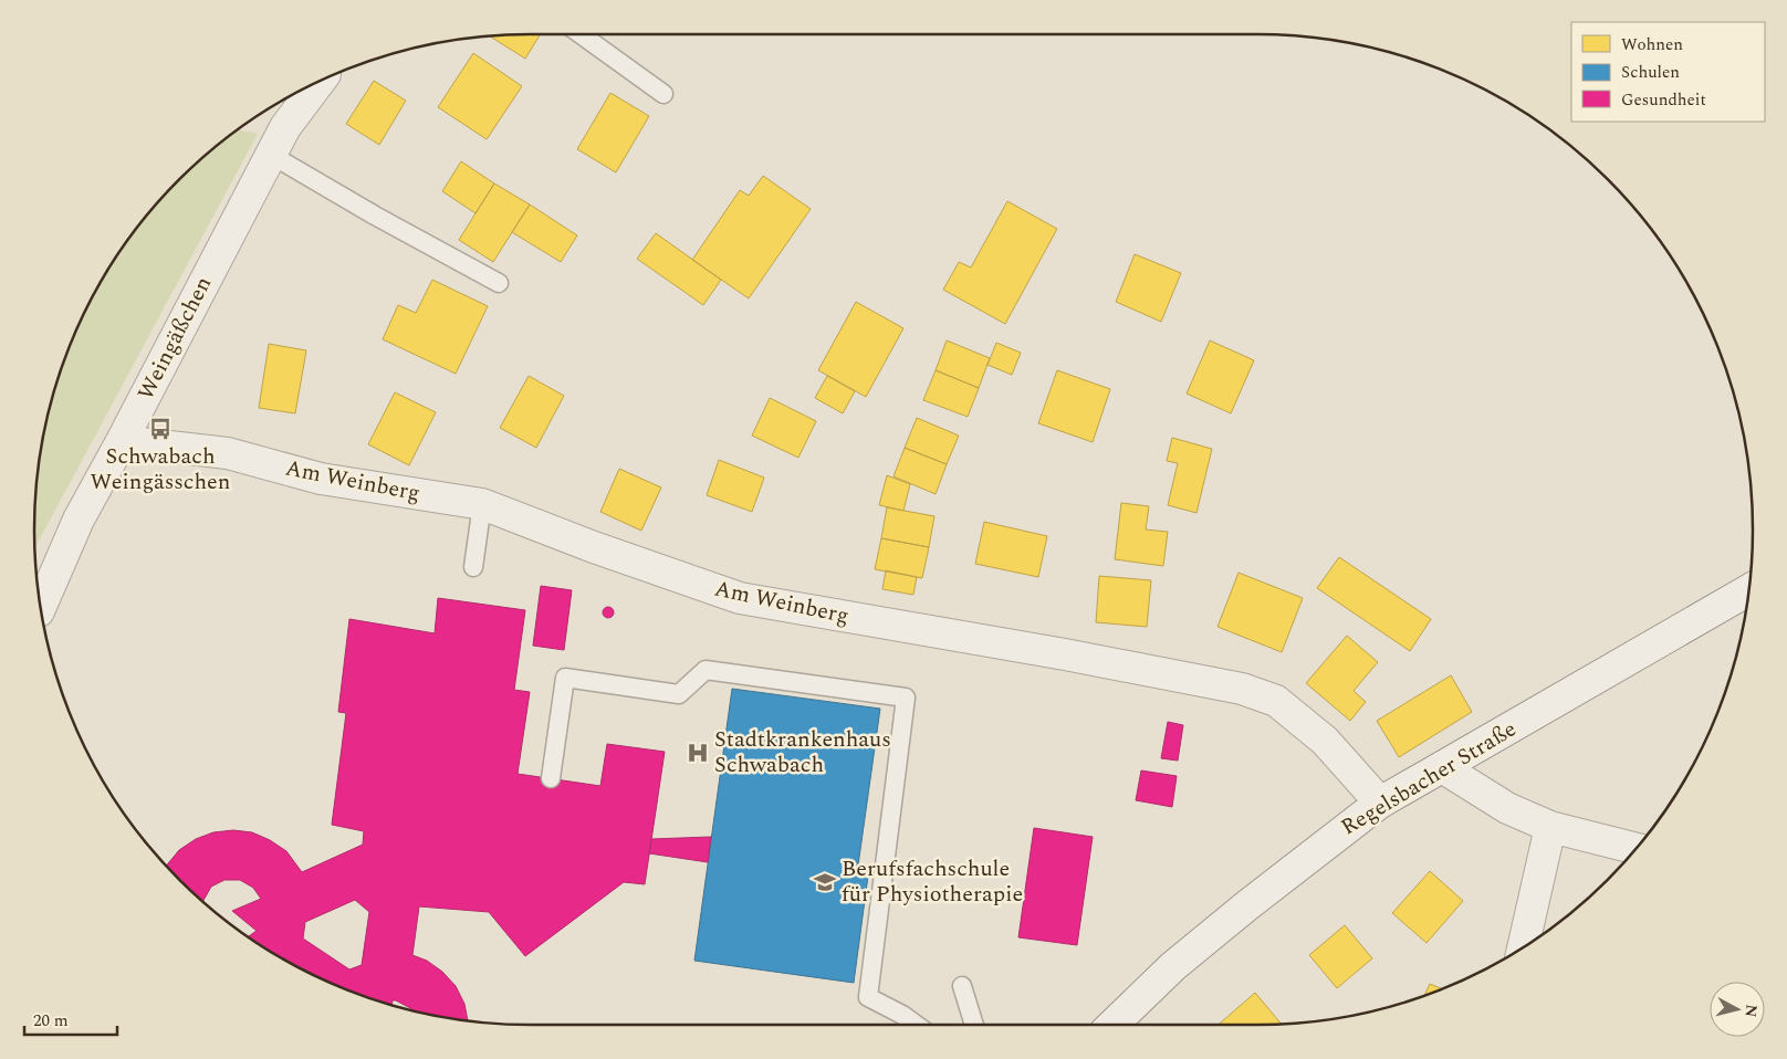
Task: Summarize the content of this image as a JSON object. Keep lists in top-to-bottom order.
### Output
{
  "streets": {
    "street": ["Weingäßchen", "Am Weinberg", "Regelsbacher Straße"]
  },
  "crossings": [
    ["Weingäßchen", "Am Weinberg"],
    ["Am Weinberg", "Regelsbacher Straße"]
  ],
  "places": {
    "bus stop": ["Schwabach Weingässchen"],
    "hospital": ["Stadtkrankenhaus Schwabach"],
    "school or university": ["Berufsfachschule für Physiotherapie"]
  },
  "legend": ["Wohnen", "Schulen", "Gesundheit"],
  "scale_bar": "20 m",
  "north": "right"
}
